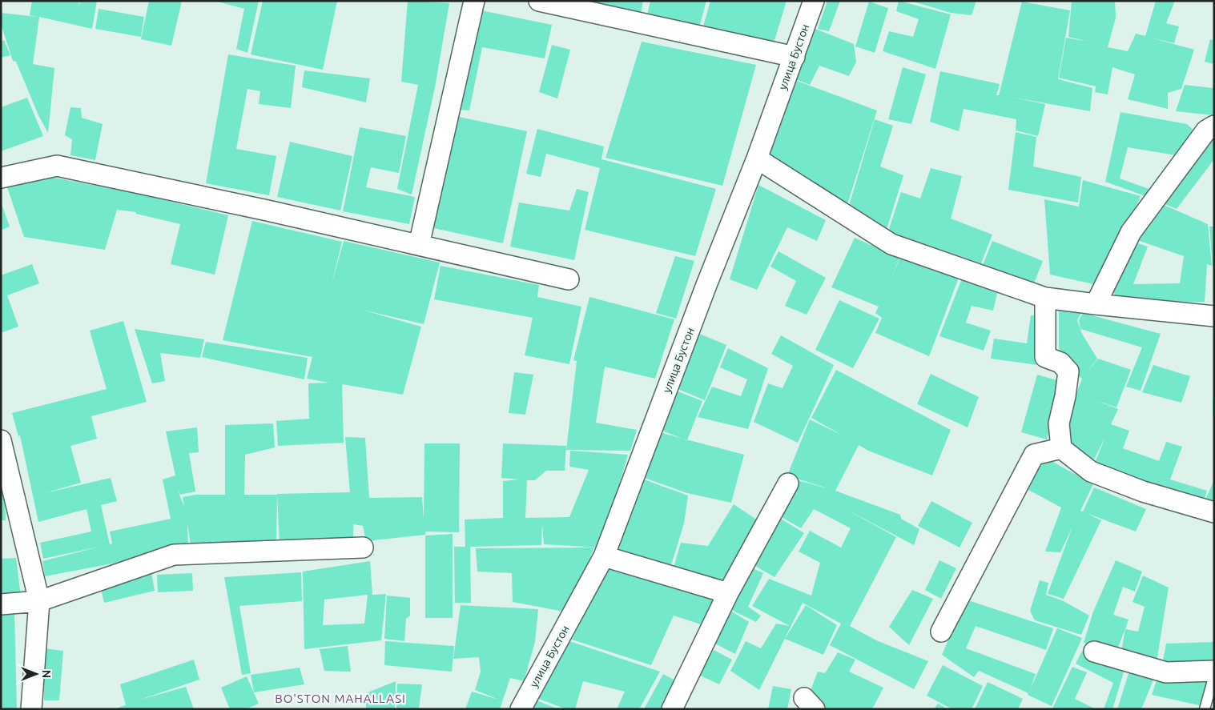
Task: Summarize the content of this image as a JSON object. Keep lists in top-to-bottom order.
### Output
{
  "streets": {
    "street": ["улица Бустон"]
  },
  "districts": ["BO'STON MAHALLASI"],
  "north": "right"
}
